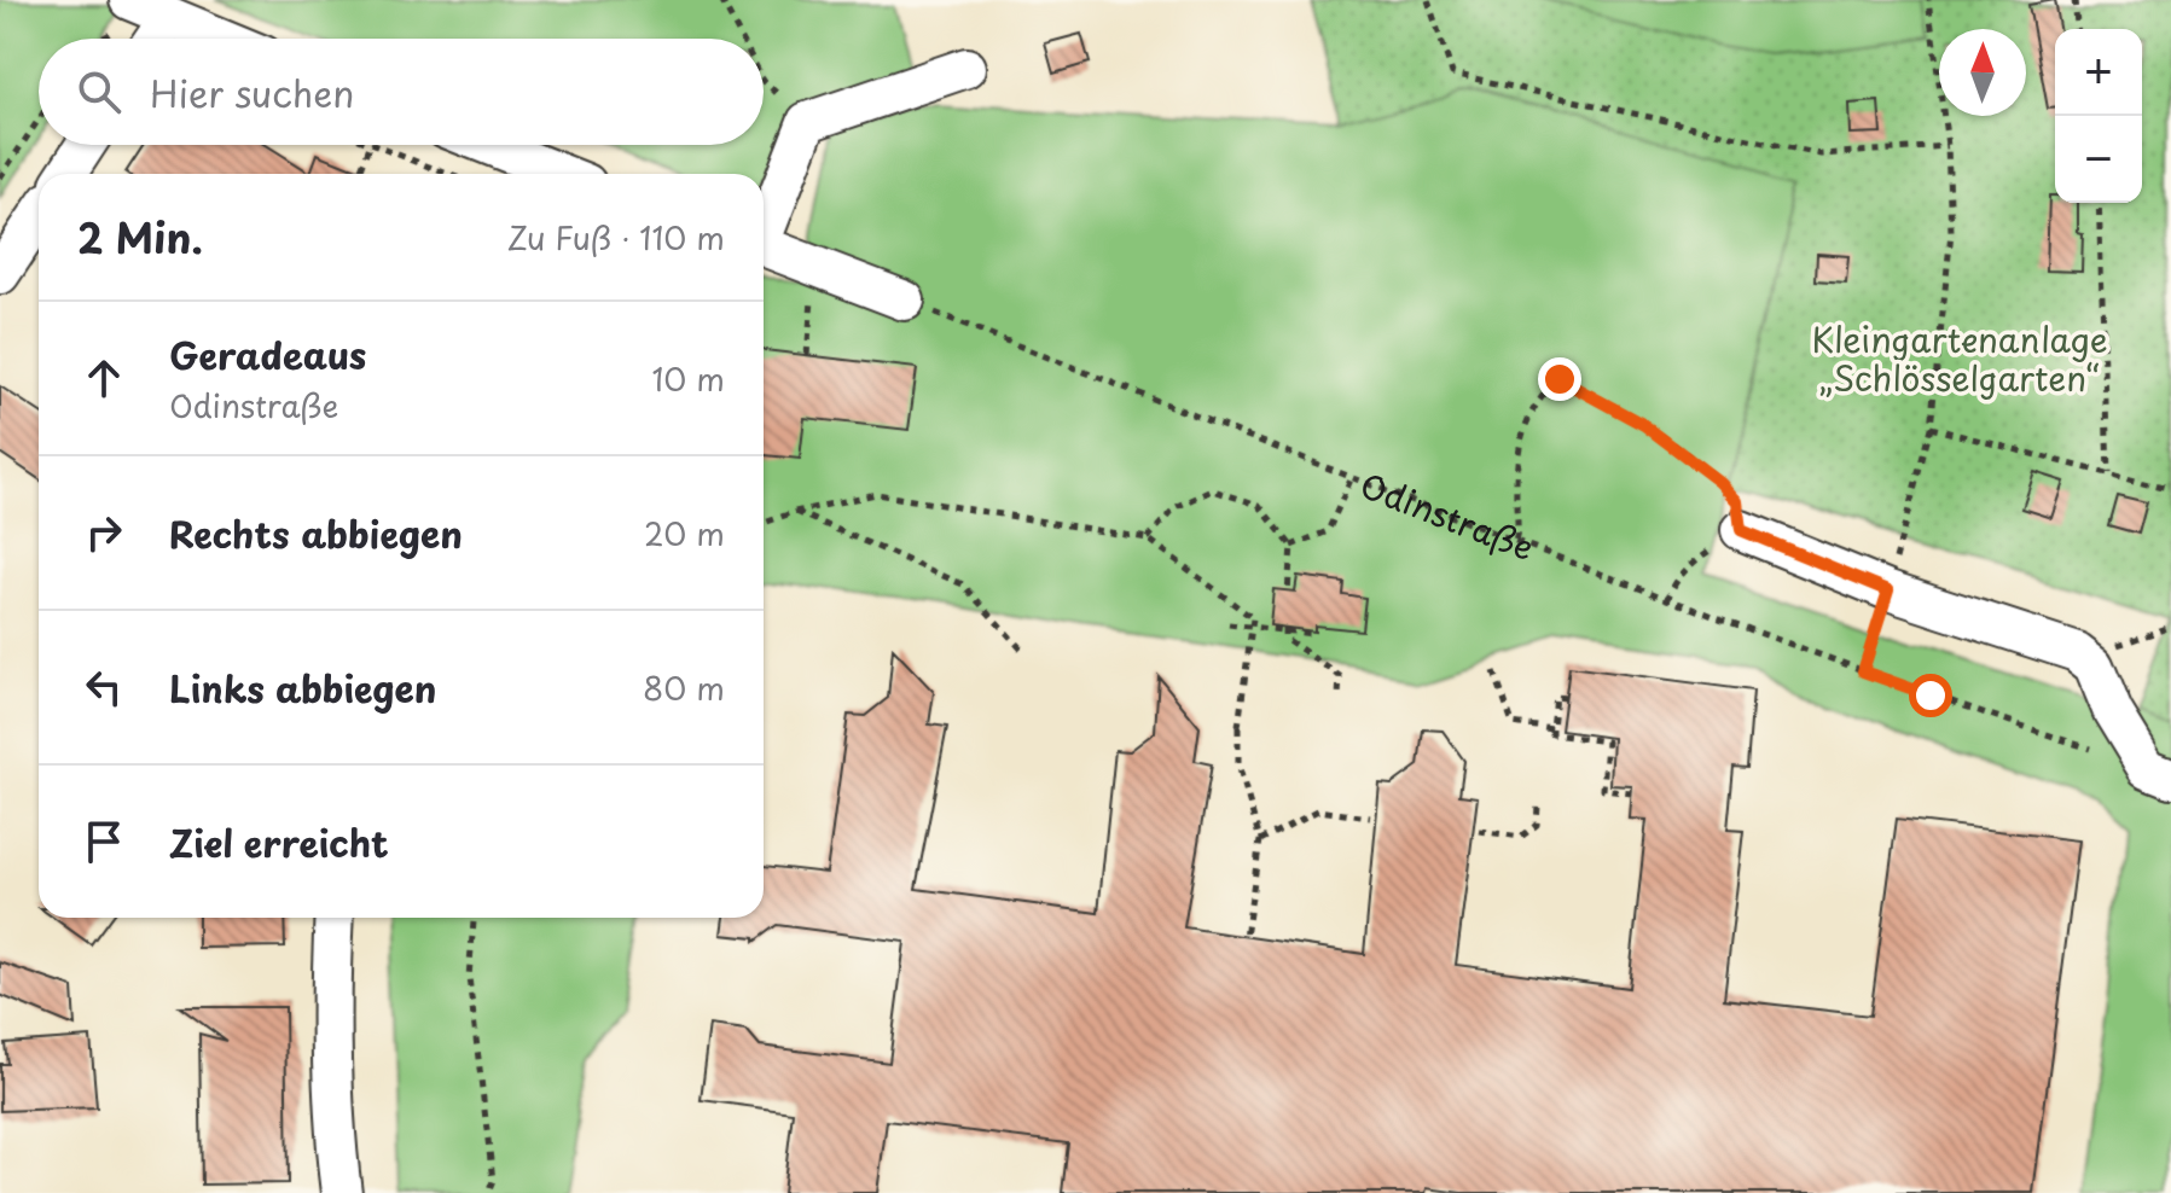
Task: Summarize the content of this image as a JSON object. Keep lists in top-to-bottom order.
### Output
{
  "streets": {
    "path": ["Odinstraße"]
  },
  "parks": ["Kleingartenanlage „Schlösselgarten“"],
  "north": "top",
  "page": {
    "map_buttons": ["+", "−"],
    "search": "Hier suchen",
    "heading": ["2 Min.", "Zu Fuß · 110 m"],
    "list": [
      ["Geradeaus", "Odinstraße", "10 m"],
      ["Rechts abbiegen", "20 m"],
      ["Links abbiegen", "80 m"],
      "Ziel erreicht"
    ]
  }
}
